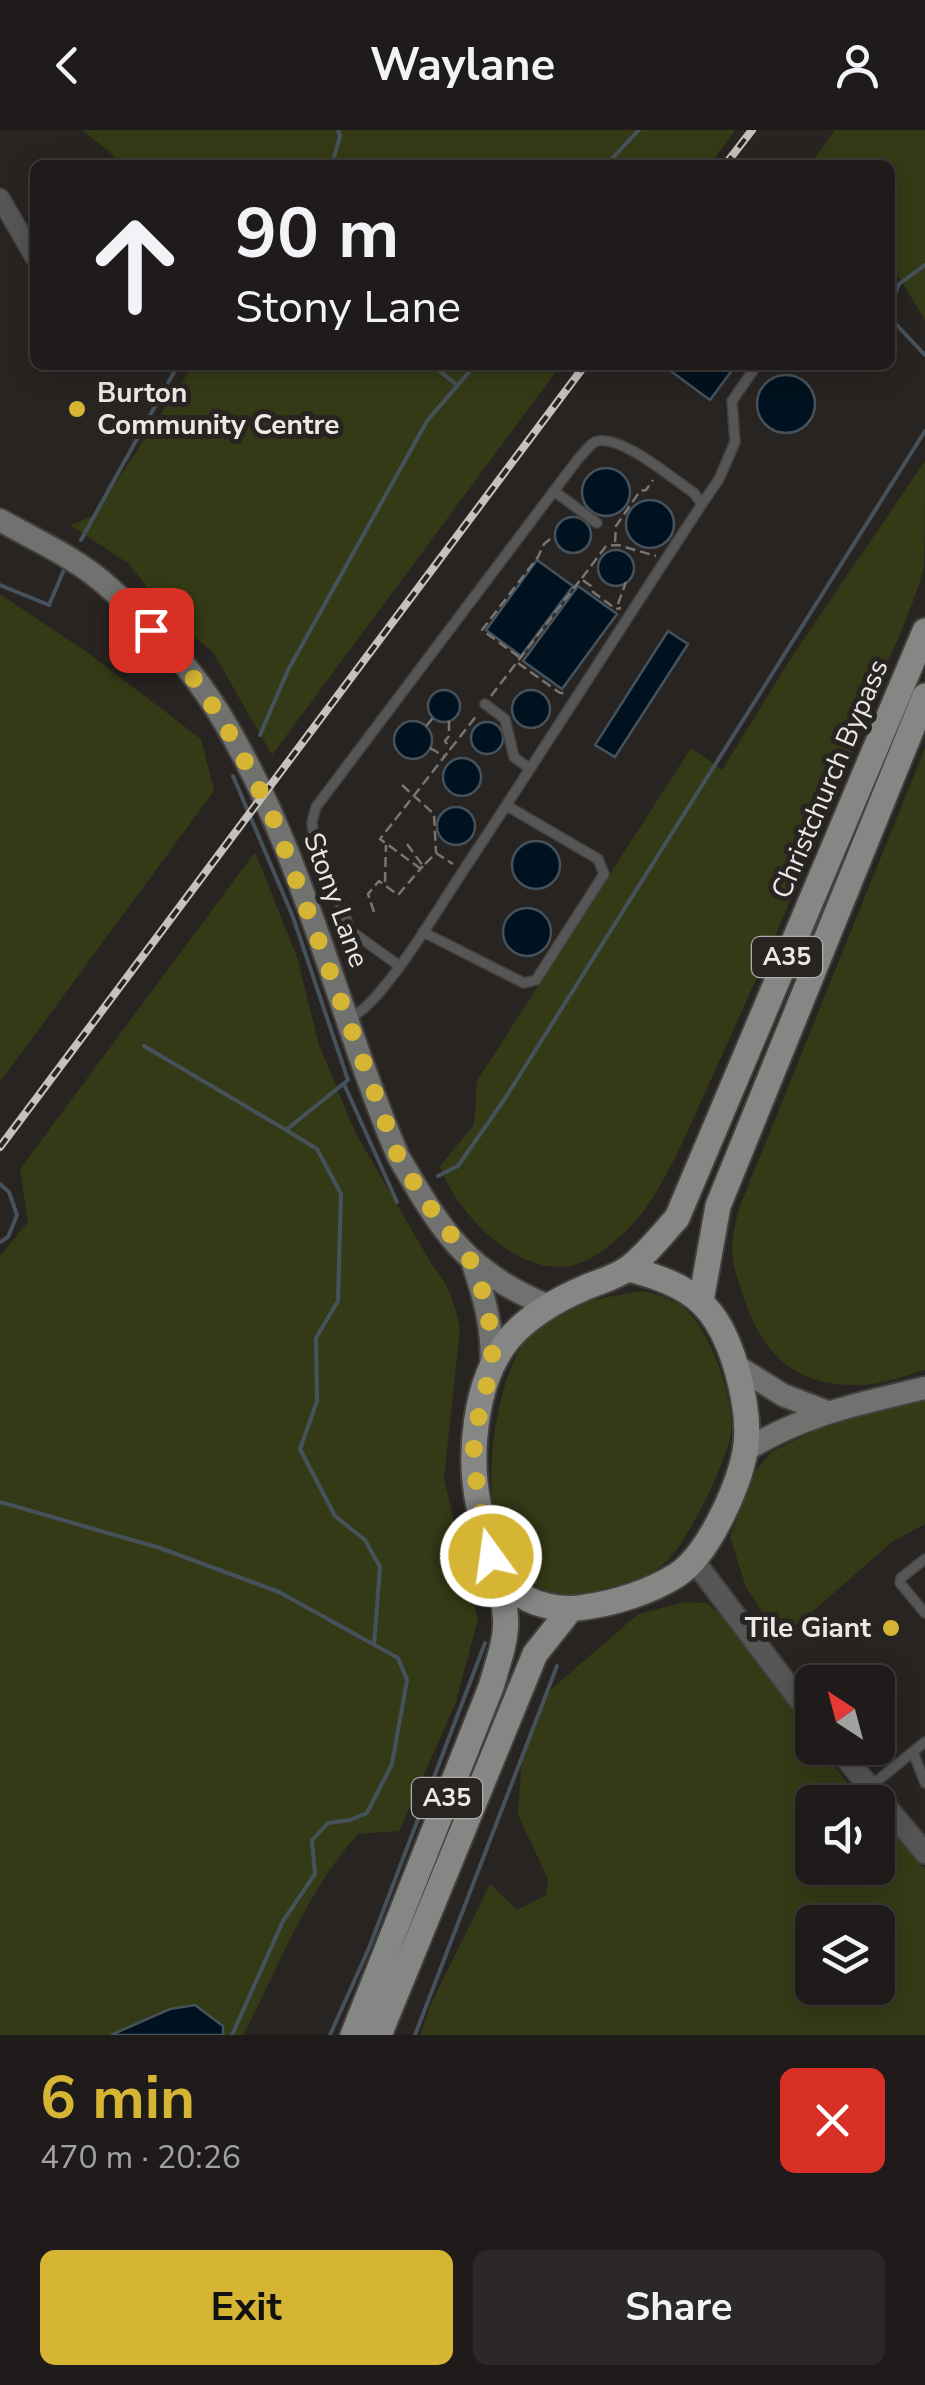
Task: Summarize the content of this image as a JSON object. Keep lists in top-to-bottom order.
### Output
{
  "streets": {
    "main road": ["Christchurch Bypass", "Stony Lane", "A35"]
  },
  "crossings": [
    ["Christchurch Bypass", "Stony Lane"],
    ["Christchurch Bypass", "A35"],
    ["Stony Lane", "A35"]
  ],
  "places": ["Burton Community Centre", "Tile Giant"],
  "north": "top left",
  "page": {
    "header": "Waylane",
    "turn": ["90 m", "Stony Lane"],
    "heading": ["6 min", "470 m · 20:26"],
    "buttons": ["Exit", "Share"]
  }
}
